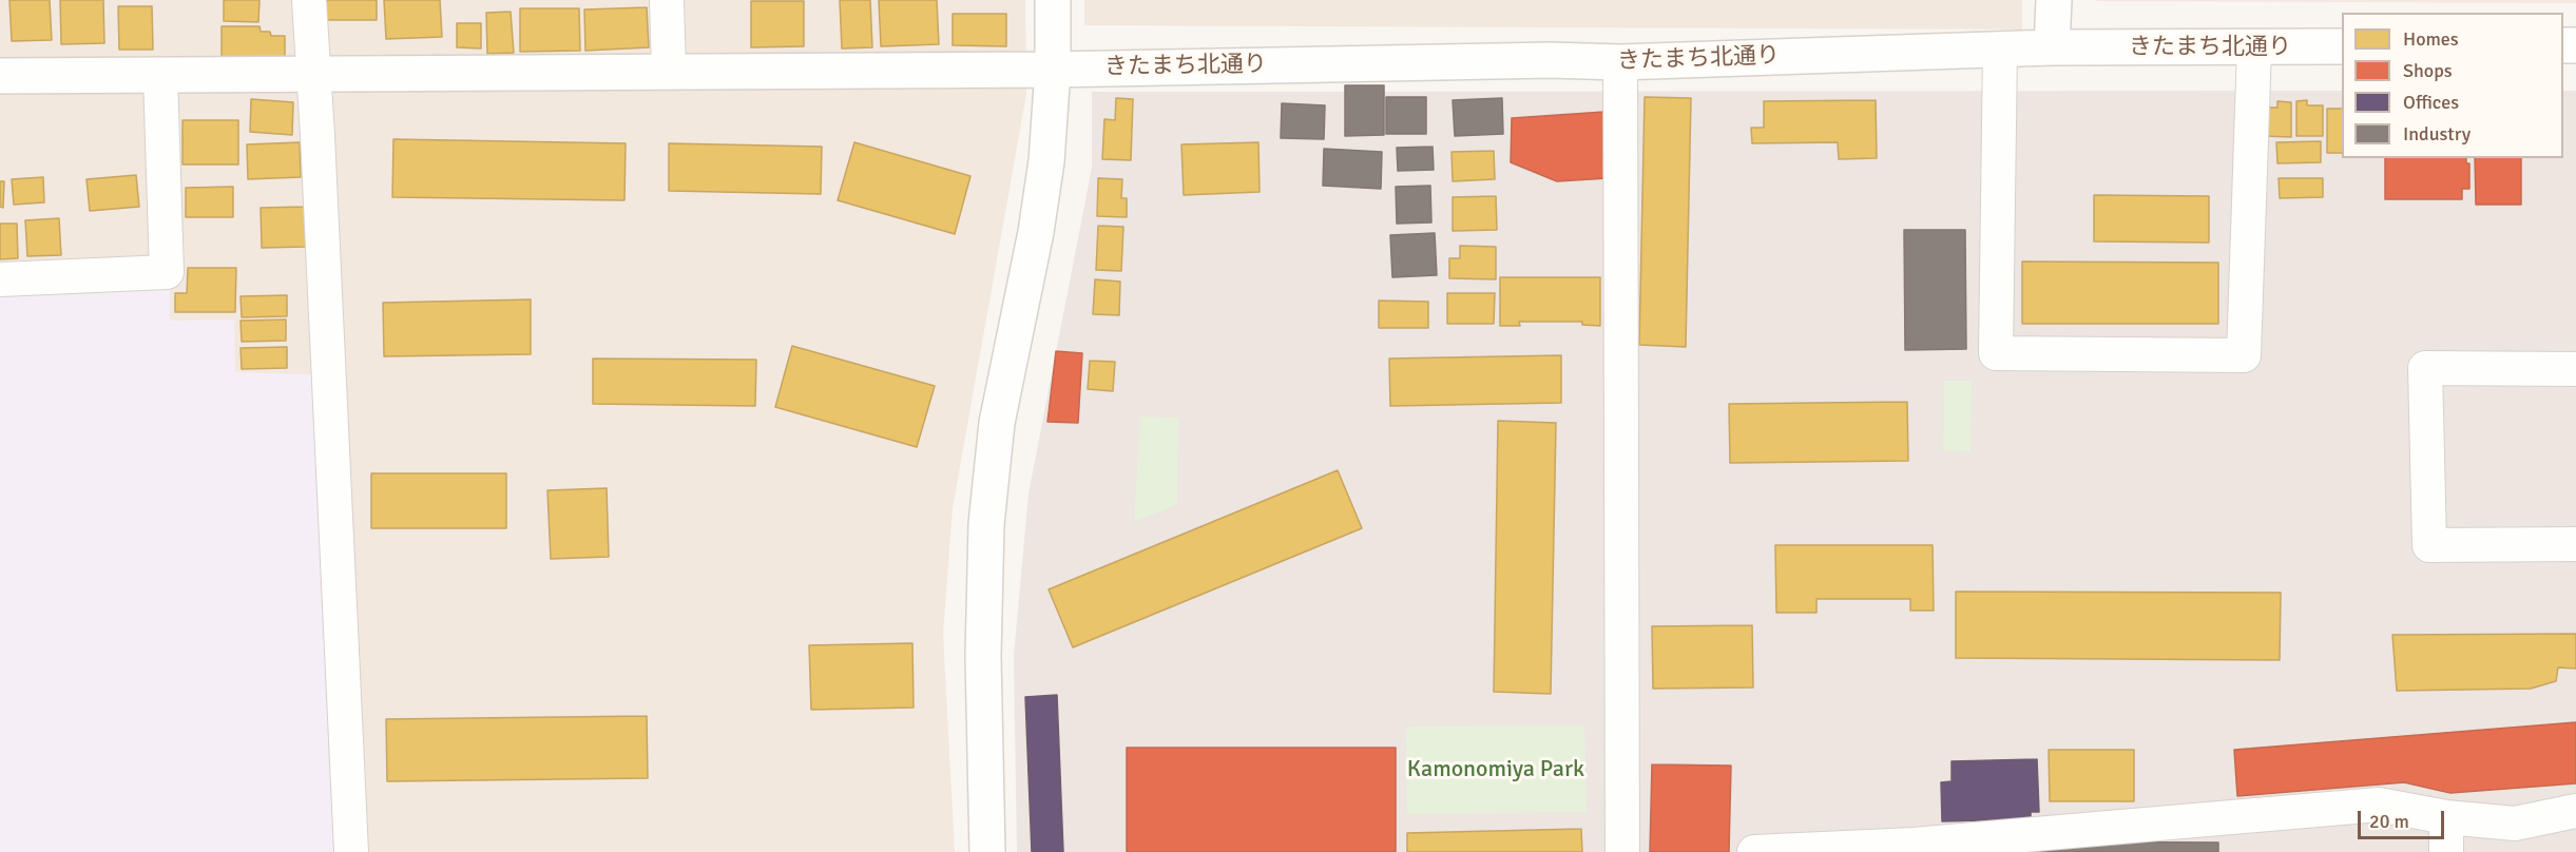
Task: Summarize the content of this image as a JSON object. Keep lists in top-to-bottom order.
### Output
{
  "streets": {
    "street": ["きたまち北通り"]
  },
  "parks": ["Kamonomiya Park"],
  "legend": [
    "Homes",
    "Shops",
    "Offices",
    "Industry"
  ],
  "scale_bar": "20 m"
}
